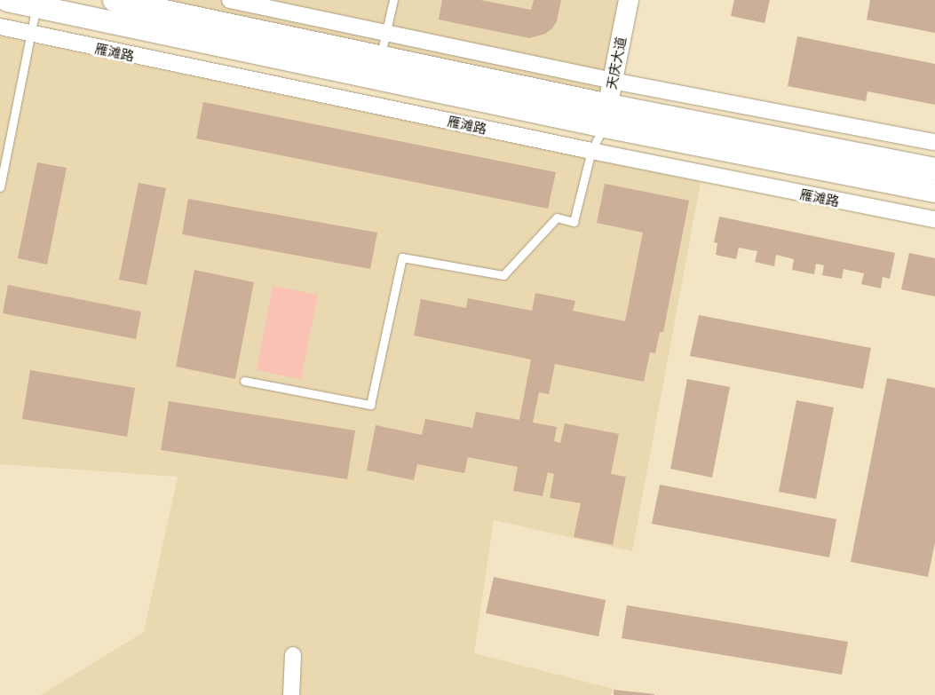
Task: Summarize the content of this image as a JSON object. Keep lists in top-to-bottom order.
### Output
{
  "streets": {
    "main road": ["雁滩路"],
    "street": ["天庆大道"]
  },
  "crossings": [
    ["雁滩路", "天庆大道"]
  ]
}
